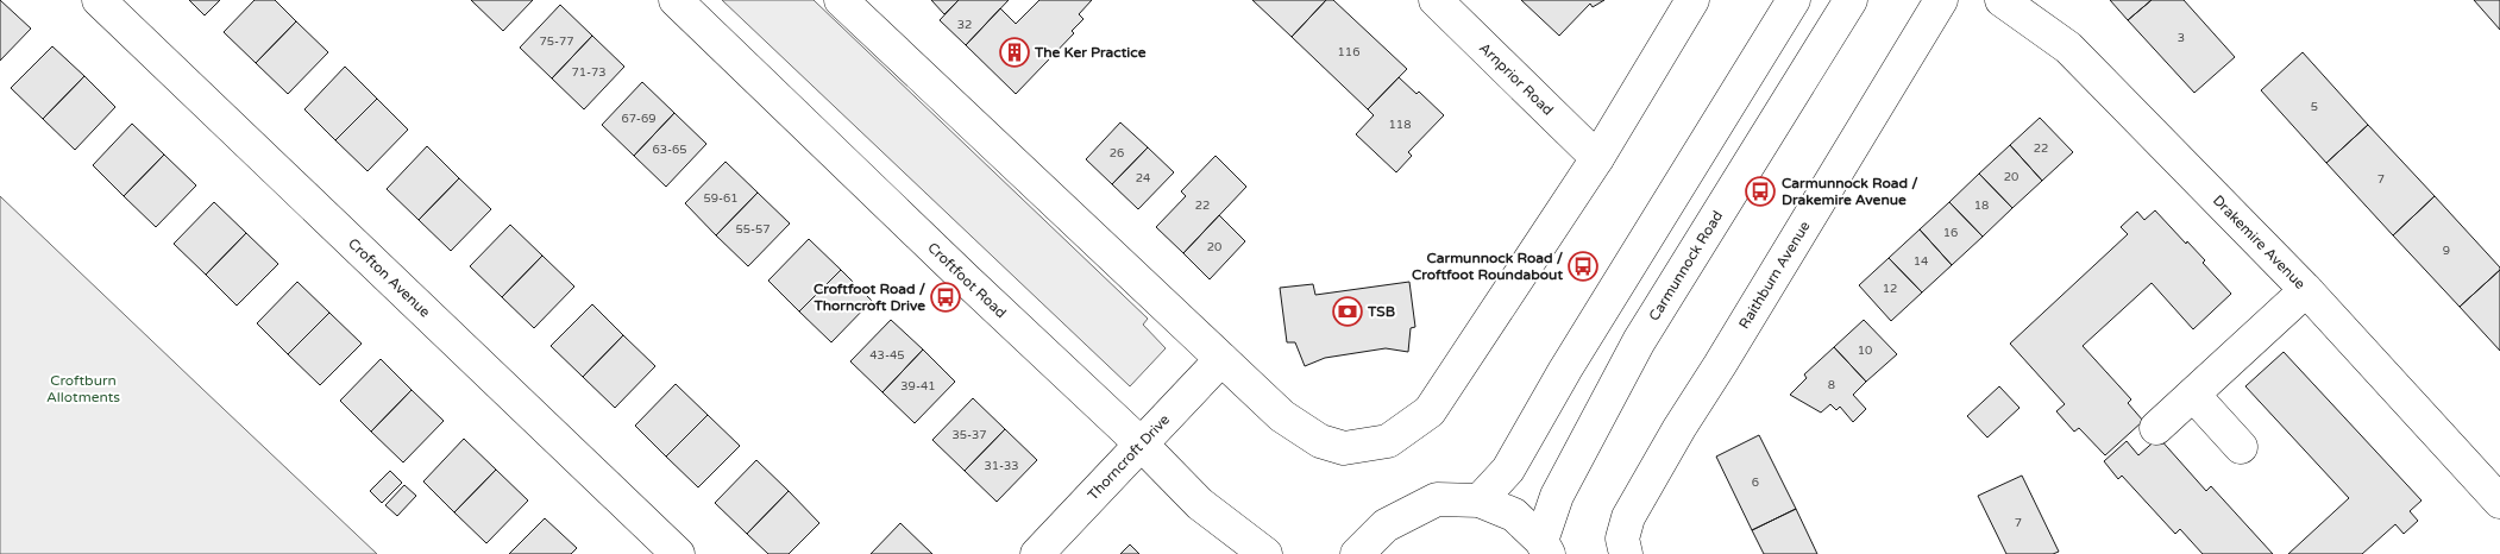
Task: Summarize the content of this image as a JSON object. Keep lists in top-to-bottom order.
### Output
{
  "streets": {
    "street": [
      "Arnprior Road",
      "Drakemire Avenue",
      "Carmunnock Road",
      "Raithburn Avenue",
      "Crofton Avenue",
      "Croftfoot Road",
      "Thorncroft Drive"
    ]
  },
  "crossings": [
    ["Croftfoot Road", "Thorncroft Drive"]
  ],
  "parks": ["Croftburn Allotments"],
  "places": {
    "building": ["The Ker Practice"],
    "bus stop": ["Carmunnock Road / Drakemire Avenue", "Carmunnock Road / Croftfoot Roundabout", "Croftfoot Road / Thorncroft Drive"],
    "bank": ["TSB"]
  },
  "house_numbers": [
    "32",
    "3",
    "75-77",
    "116",
    "71-73",
    "5",
    "67-69",
    "118",
    "22",
    "63-65",
    "26",
    "20",
    "24",
    "7",
    "59-61",
    "22",
    "18",
    "55-57",
    "16",
    "20",
    "9",
    "14",
    "12",
    "10",
    "43-45",
    "8",
    "39-41",
    "35-37",
    "31-33",
    "6",
    "7"
  ]
}
